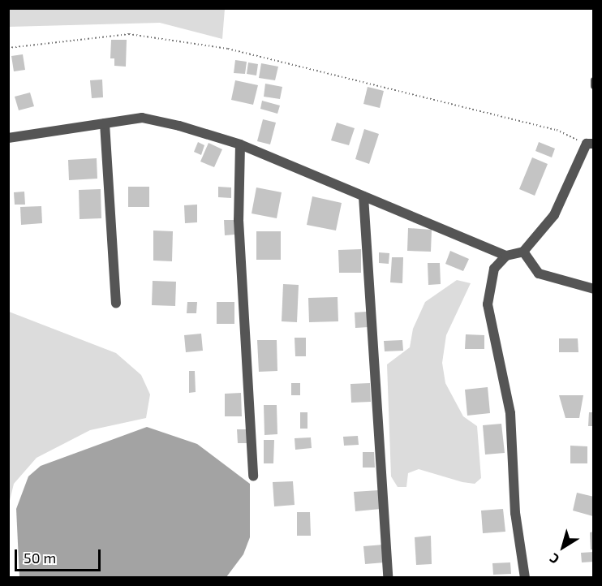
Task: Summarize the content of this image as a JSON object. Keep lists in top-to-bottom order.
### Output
{
  "scale_bar": "50 m",
  "north": "bottom left"
}
